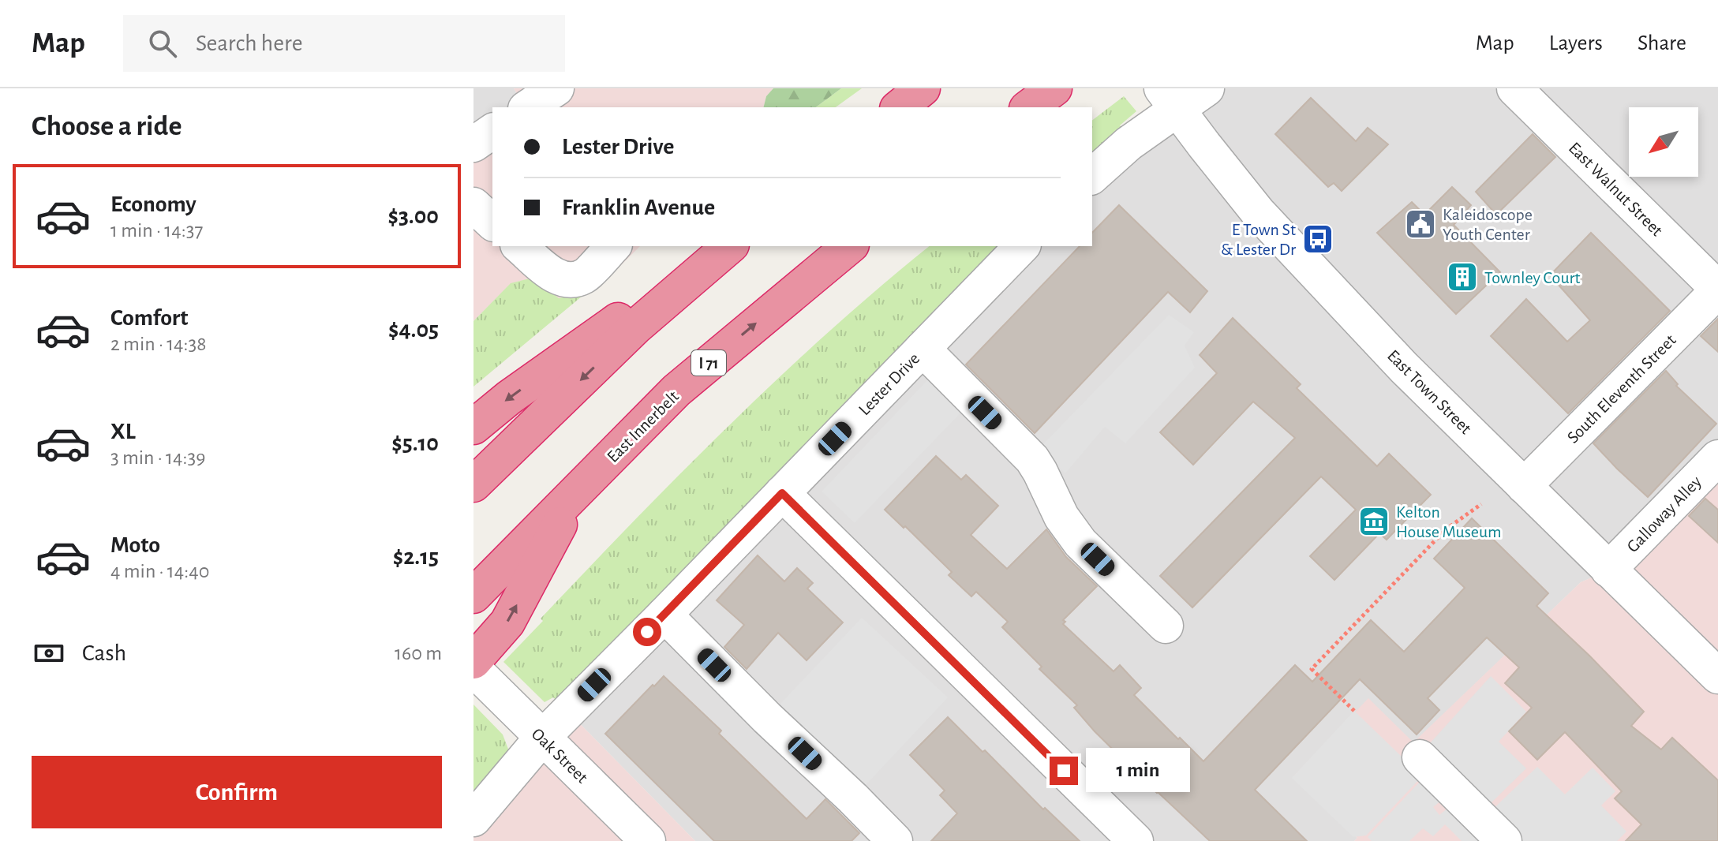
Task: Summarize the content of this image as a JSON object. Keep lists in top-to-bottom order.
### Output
{
  "streets": {
    "highway": ["I 71", "East Innerbelt"],
    "street": [
      "East Walnut Street",
      "Lester Drive",
      "South Eleventh Street",
      "East Town Street",
      "Galloway Alley",
      "Oak Street"
    ]
  },
  "crossings": [
    ["East Walnut Street", "South Eleventh Street"],
    ["Lester Drive", "Oak Street"],
    ["South Eleventh Street", "East Town Street"],
    ["East Town Street", "Galloway Alley"]
  ],
  "places": {
    "public building": ["Kaleidoscope Youth Center"],
    "bus stop": ["E Town St & Lester Dr"],
    "building": ["Townley Court"],
    "museum": ["Kelton House Museum"]
  },
  "north": "bottom left",
  "page": {
    "header": "Map",
    "search": "Search here",
    "nav": ["Map", "Layers", "Share"],
    "heading": "Choose a ride",
    "banner": ["Lester Drive", "Franklin Avenue"],
    "list": [
      {
        "name": "Economy",
        "note": "1 min · 14:37",
        "value": "$3.00"
      },
      {
        "name": "Comfort",
        "note": "2 min · 14:38",
        "value": "$4.05"
      },
      {
        "name": "XL",
        "note": "3 min · 14:39",
        "value": "$5.10"
      },
      {
        "name": "Moto",
        "note": "4 min · 14:40",
        "value": "$2.15"
      }
    ],
    "pay": ["Cash", "160 m"],
    "buttons": "Confirm",
    "bubble": "1 min"
  }
}
